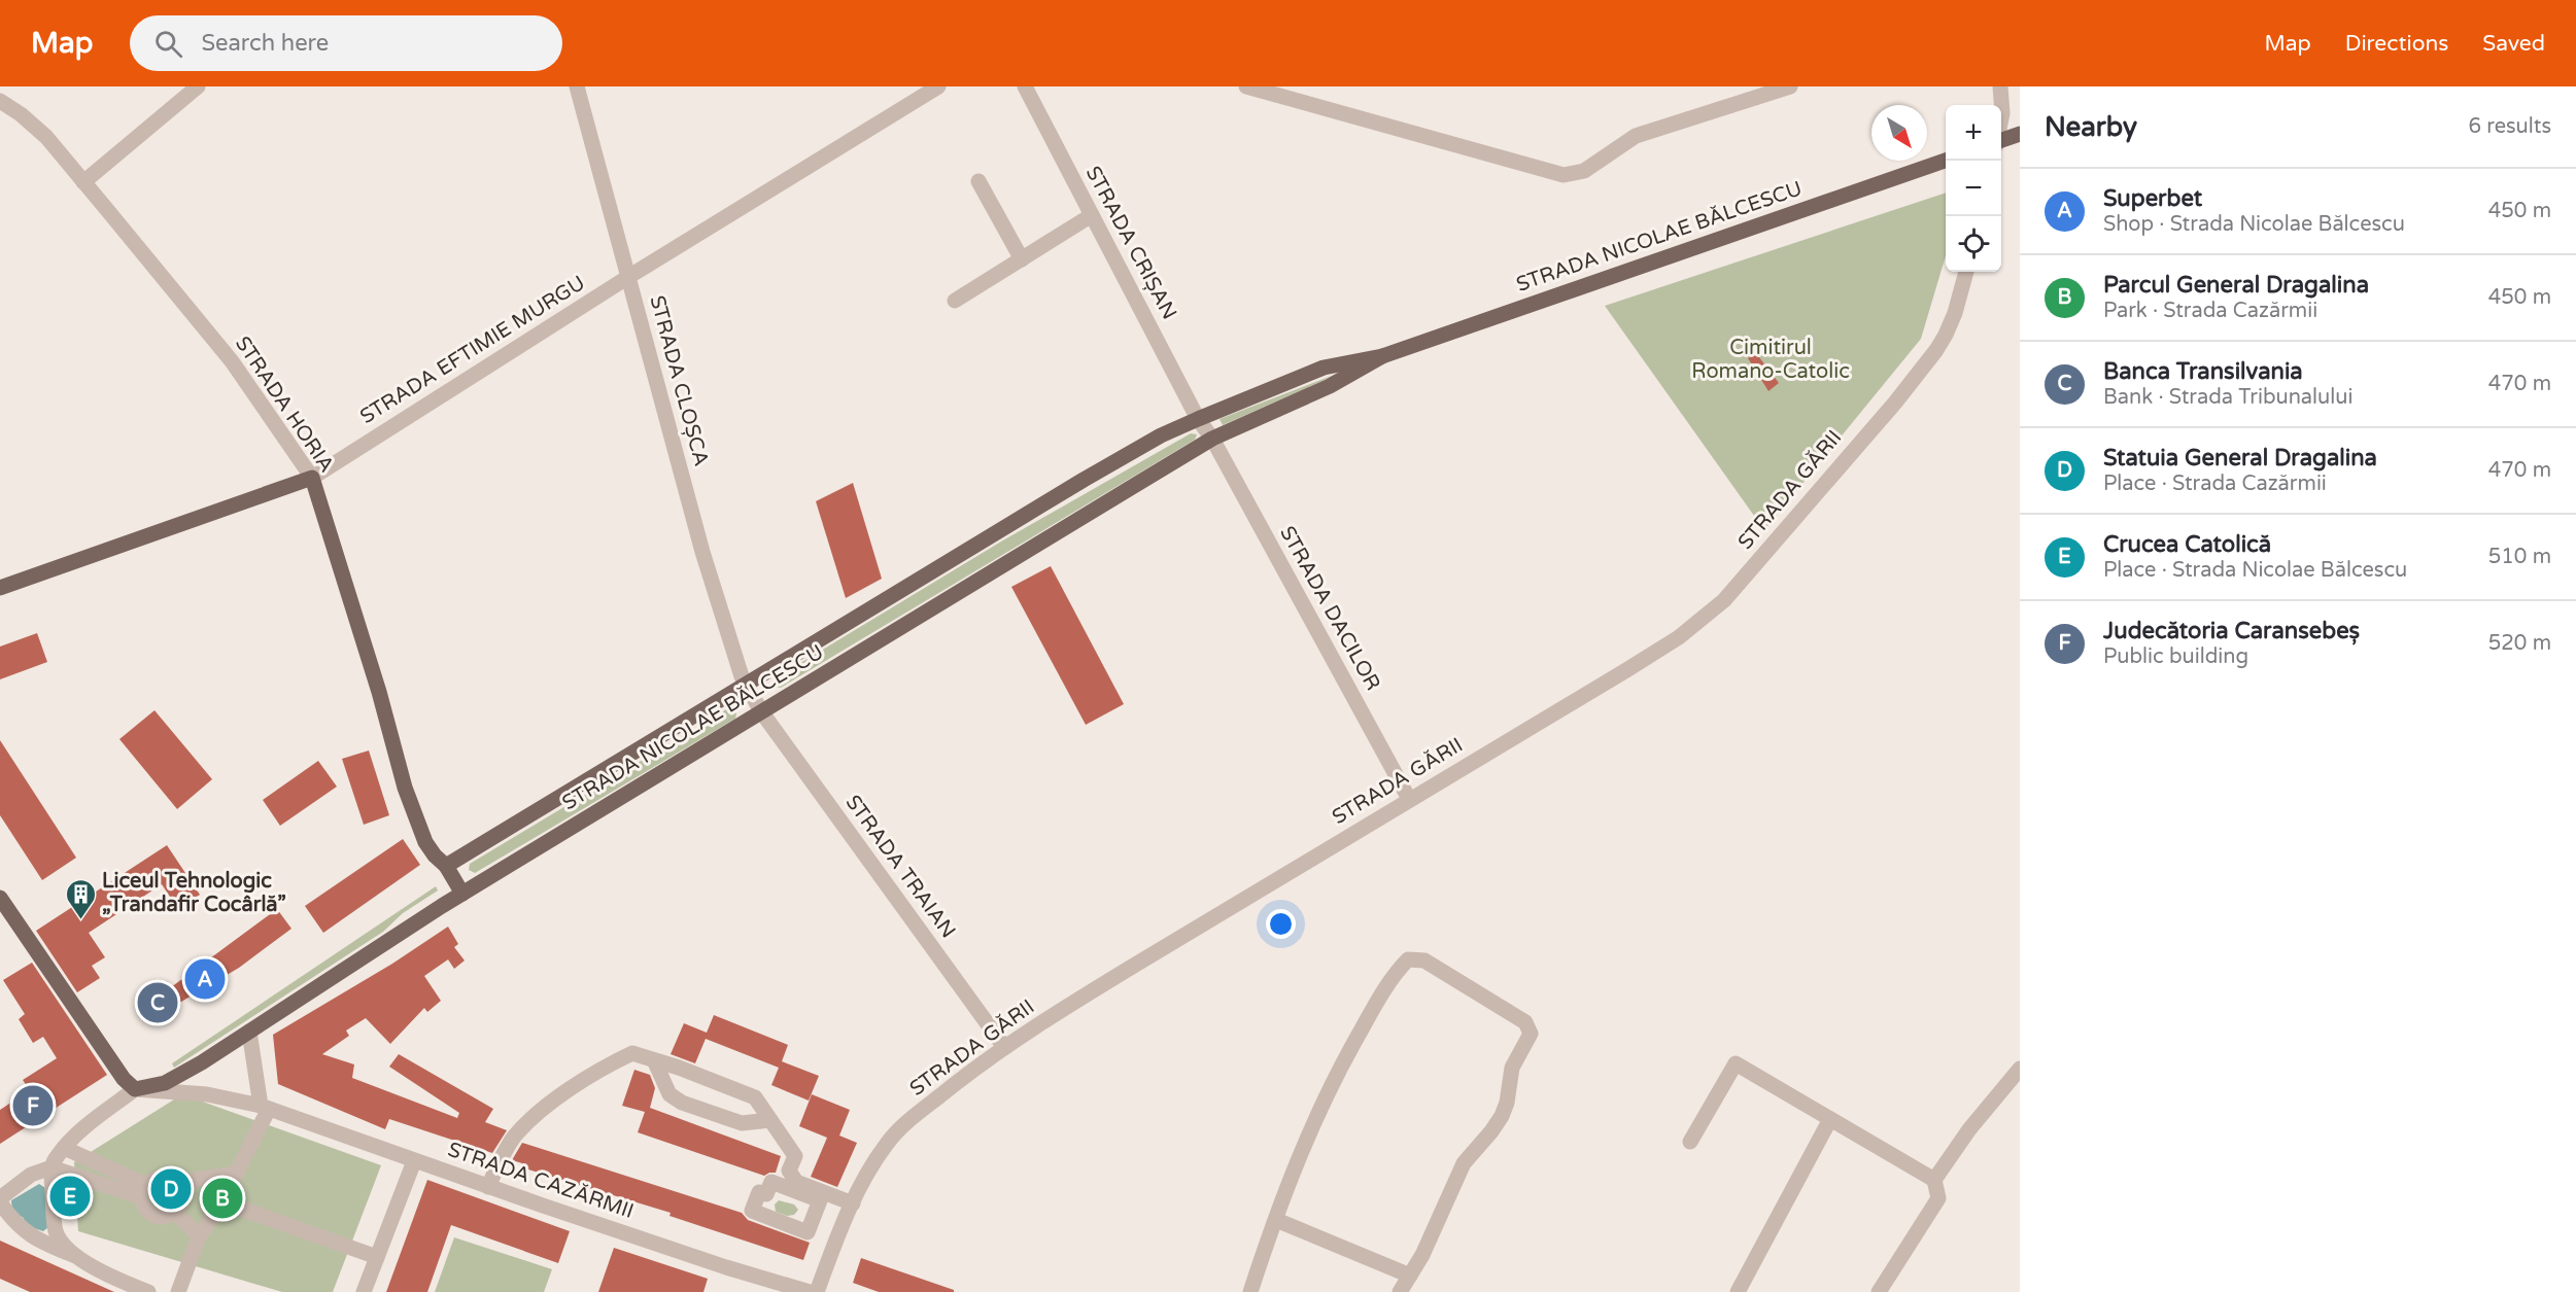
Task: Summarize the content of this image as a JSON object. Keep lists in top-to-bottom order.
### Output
{
  "streets": {
    "main road": ["STRADA NICOLAE BĂLCESCU", "STRADA EFTIMIE MURGU", "STRADA HORIA"],
    "street": [
      "STRADA CRIȘAN",
      "STRADA CLOȘCA",
      "STRADA GĂRII",
      "STRADA DACILOR",
      "STRADA TRAIAN",
      "STRADA CAZĂRMII"
    ]
  },
  "crossings": [
    ["STRADA NICOLAE BĂLCESCU", "STRADA CRIȘAN"],
    ["STRADA NICOLAE BĂLCESCU", "STRADA CLOȘCA"],
    ["STRADA NICOLAE BĂLCESCU", "STRADA HORIA"],
    ["STRADA NICOLAE BĂLCESCU", "STRADA DACILOR"],
    ["STRADA NICOLAE BĂLCESCU", "STRADA TRAIAN"],
    ["STRADA NICOLAE BĂLCESCU", "STRADA CAZĂRMII"],
    ["STRADA CRIȘAN", "STRADA DACILOR"],
    ["STRADA EFTIMIE MURGU", "STRADA CLOȘCA"],
    ["STRADA EFTIMIE MURGU", "STRADA HORIA"],
    ["STRADA CLOȘCA", "STRADA TRAIAN"],
    ["STRADA GĂRII", "STRADA DACILOR"],
    ["STRADA GĂRII", "STRADA TRAIAN"]
  ],
  "parks": ["Cimitirul Romano-Catolic"],
  "places": {
    "building": ["Liceul Tehnologic „Trandafir Cocârlă”"]
  },
  "north": "bottom right",
  "page": {
    "header": "Map",
    "search": "Search here",
    "nav": ["Map", "Directions", "Saved"],
    "heading": ["Nearby", "6 results"],
    "map_buttons": ["+", "−"],
    "list": [
      {
        "mark": "A",
        "name": "Superbet",
        "note": "Shop · Strada Nicolae Bălcescu",
        "value": "450 m"
      },
      {
        "mark": "B",
        "name": "Parcul General Dragalina",
        "note": "Park · Strada Cazărmii",
        "value": "450 m"
      },
      {
        "mark": "C",
        "name": "Banca Transilvania",
        "note": "Bank · Strada Tribunalului",
        "value": "470 m"
      },
      {
        "mark": "D",
        "name": "Statuia General Dragalina",
        "note": "Place · Strada Cazărmii",
        "value": "470 m"
      },
      {
        "mark": "E",
        "name": "Crucea Catolică",
        "note": "Place · Strada Nicolae Bălcescu",
        "value": "510 m"
      },
      {
        "mark": "F",
        "name": "Judecătoria Caransebeș",
        "note": "Public building",
        "value": "520 m"
      }
    ],
    "pins": [
      "A",
      "C",
      "F",
      "D",
      "E",
      "B"
    ]
  }
}
